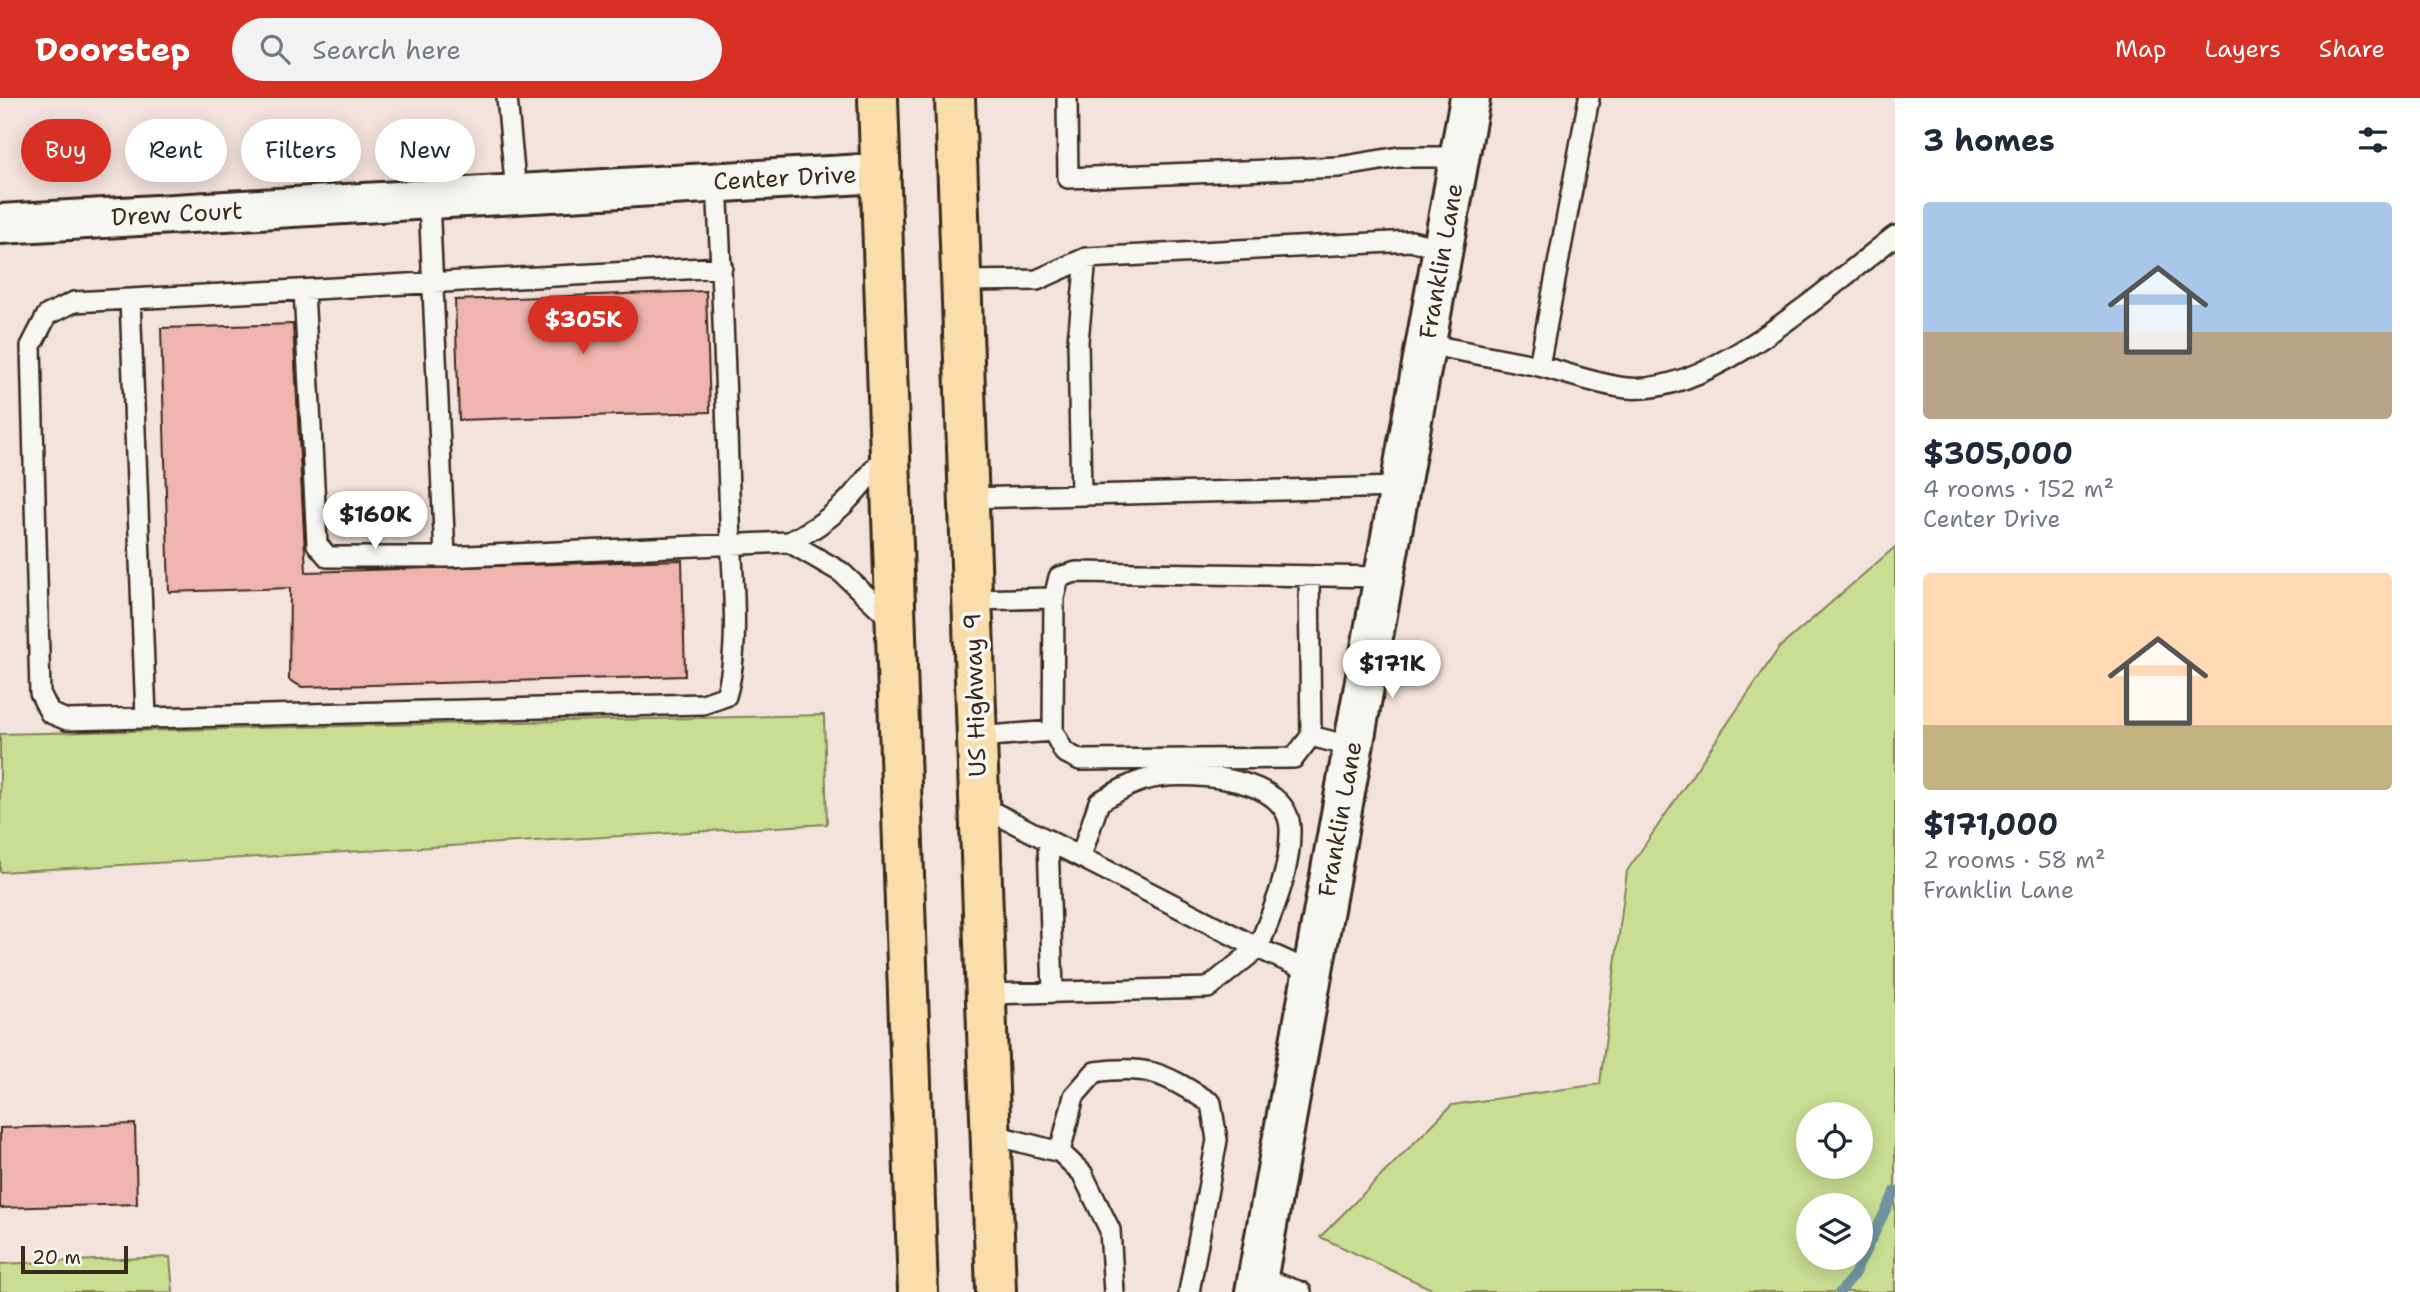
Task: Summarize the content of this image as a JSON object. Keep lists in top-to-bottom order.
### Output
{
  "streets": {
    "highway": ["US Highway 9"],
    "street": ["Center Drive", "Drew Court", "Franklin Lane"]
  },
  "crossings": [
    ["Center Drive", "Drew Court"]
  ],
  "scale_bar": "20 m",
  "page": {
    "header": "Doorstep",
    "search": "Search here",
    "nav": ["Map", "Layers", "Share"],
    "heading": "3 homes",
    "chip": [
      "Buy",
      "Rent",
      "Filters",
      "New"
    ],
    "list": [
      {
        "name": "$305,000",
        "note": "4 rooms · 152 m² · Center Drive"
      },
      {
        "name": "$171,000",
        "note": "2 rooms · 58 m² · Franklin Lane"
      }
    ],
    "price": ["$305K", "$160K", "$171K"],
    "scale": "20 m"
  }
}
